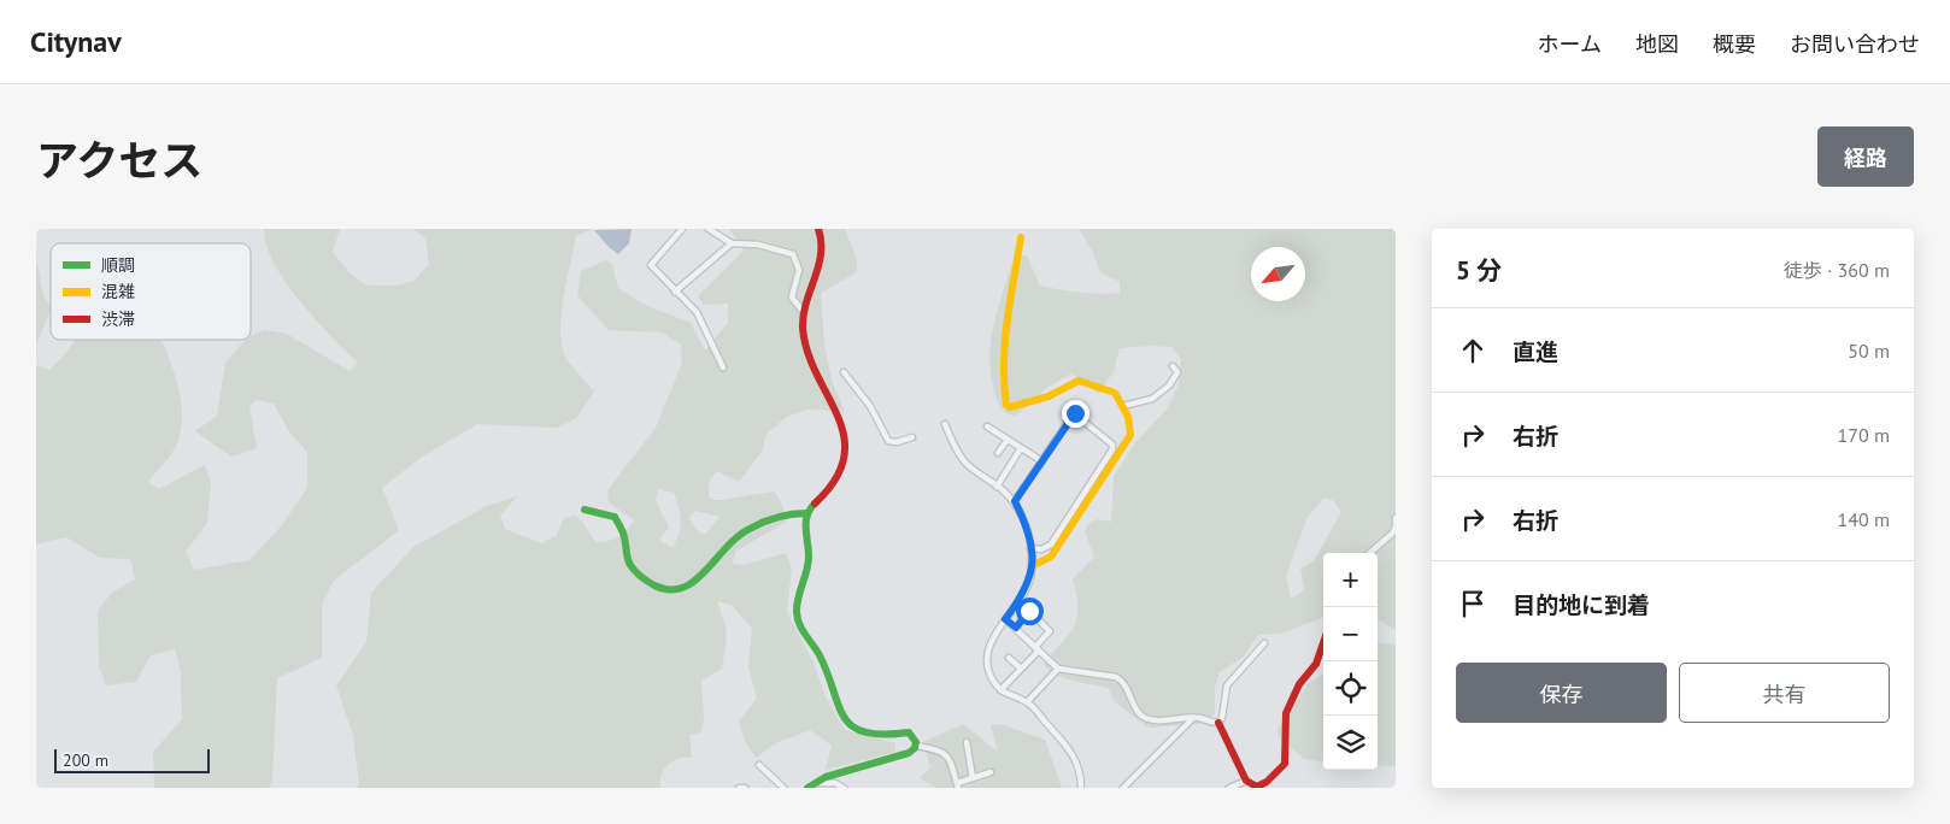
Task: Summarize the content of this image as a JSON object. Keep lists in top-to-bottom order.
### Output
{
  "legend": ["順調", "混雑", "渋滞"],
  "scale_bar": "200 m",
  "north": "bottom left",
  "page": {
    "header": "Citynav",
    "nav": [
      "ホーム",
      "地図",
      "概要",
      "お問い合わせ"
    ],
    "title": "アクセス",
    "buttons": [
      "経路",
      ["保存", "共有"]
    ],
    "heading": ["5 分", "徒歩 · 360 m"],
    "list": [
      ["直進", "50 m"],
      ["右折", "170 m"],
      ["右折", "140 m"],
      "目的地に到着"
    ],
    "map_buttons": ["+", "−"],
    "scale": "200 m"
  }
}
